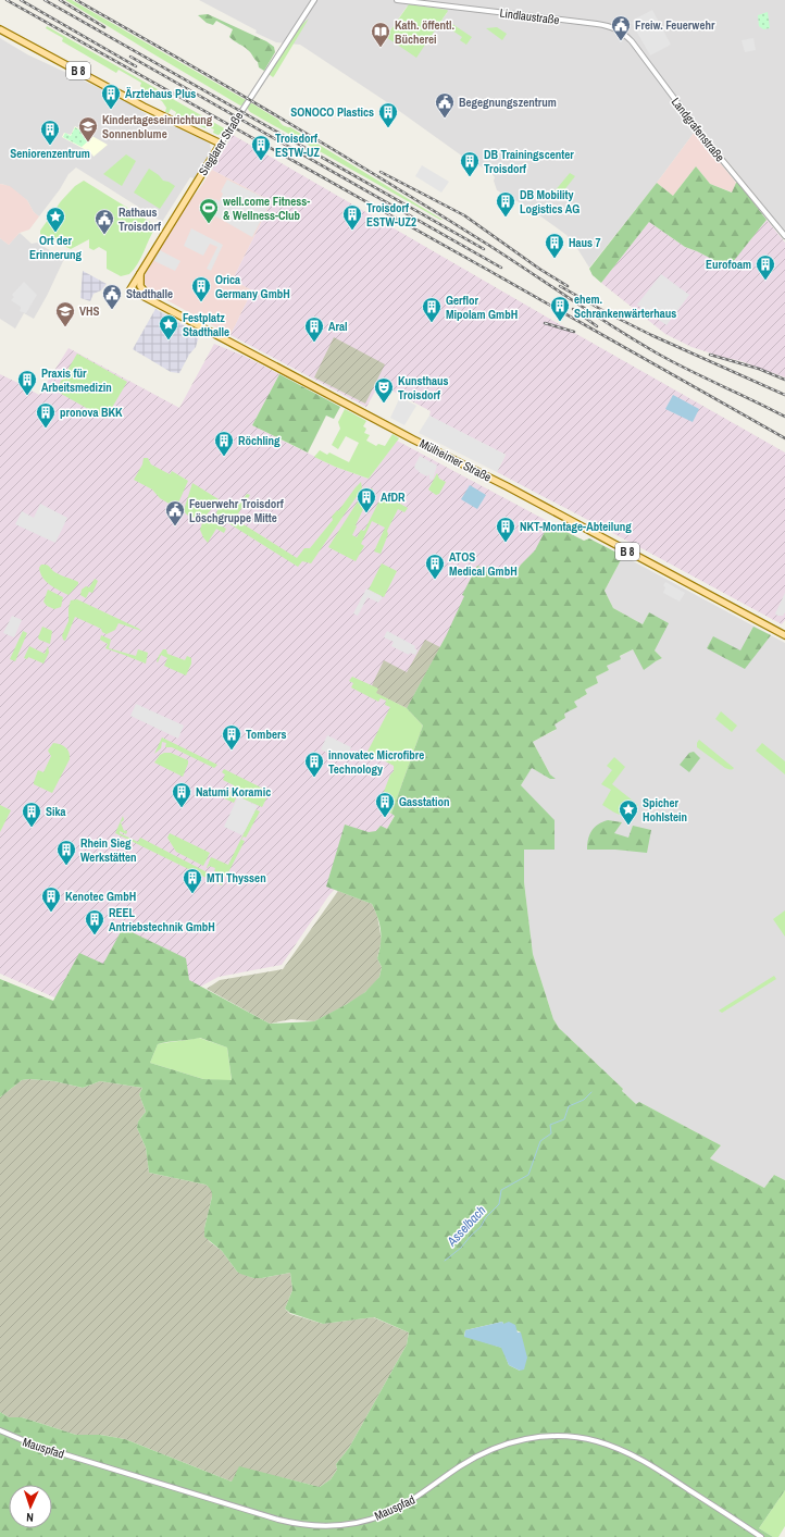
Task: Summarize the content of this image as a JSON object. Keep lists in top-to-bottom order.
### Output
{
  "streets": {
    "main road": ["B 8", "Sieglarer Straße", "Mülheimer Straße"],
    "street": ["Lindlaustraße", "Landgrafenstraße", "Mauspfad"]
  },
  "crossings": [
    ["Lindlaustraße", "Landgrafenstraße"],
    ["B 8", "Sieglarer Straße"],
    ["B 8", "Mülheimer Straße"],
    ["Sieglarer Straße", "Mülheimer Straße"]
  ],
  "water": ["Asselbach"],
  "places": {
    "public building": [
      "Freiw. Feuerwehr",
      "Begegnungszentrum",
      "Rathaus Troisdorf",
      "Stadthalle",
      "Feuerwehr Troisdorf Löschgruppe Mitte"
    ],
    "library": ["Kath. öffentl. Bücherei"],
    "building": [
      "Ärztehaus Plus",
      "SONOCO Plastics",
      "Seniorenzentrum",
      "Troisdorf ESTW-UZ",
      "DB Trainingscenter Troisdorf",
      "DB Mobility Logistics AG",
      "Troisdorf ESTW-UZ2",
      "Haus 7",
      "Eurofoam",
      "Orica Germany GmbH",
      "ehem. Schrankenwärterhaus",
      "Gerflor Mipolam GmbH",
      "Aral",
      "Praxis für Arbeitsmedizin",
      "pronova BKK",
      "Röchling",
      "AfDR",
      "NKT-Montage-Abteilung",
      "ATOS Medical GmbH",
      "Tombers",
      "innovatec Microfibre Technology",
      "Natumi Koramic",
      "Gasstation",
      "Sika",
      "Rhein Sieg Werkstätten",
      "MTI Thyssen",
      "Kenotec GmbH",
      "REEL Antriebstechnik GmbH"
    ],
    "school or university": ["Kindertageseinrichtung Sonnenblume", "VHS"],
    "sports": ["well.come Fitness- & Wellness-Club"],
    "place": ["Ort der Erinnerung", "Festplatz Stadthalle", "Spicher Hohlstein"],
    "theatre": ["Kunsthaus Troisdorf"]
  },
  "north": "bottom"
}
